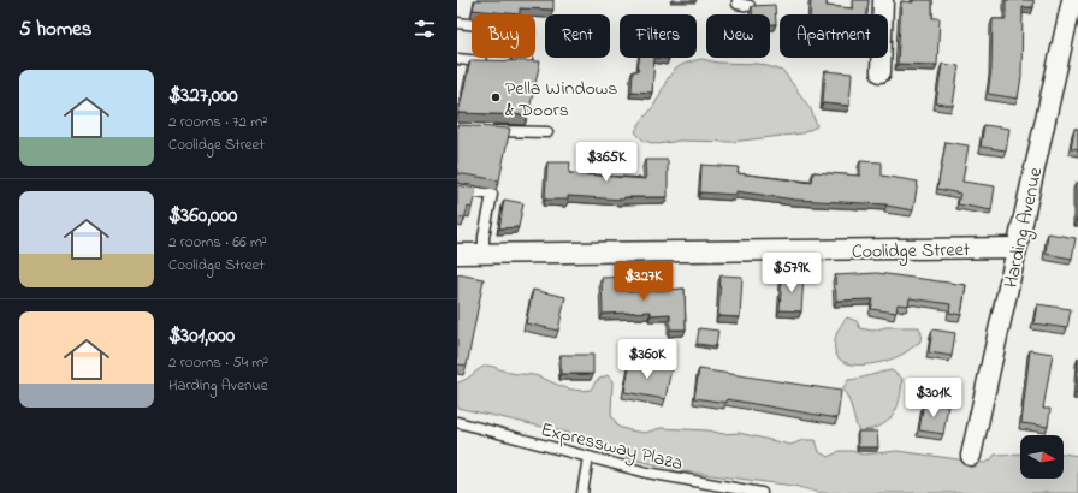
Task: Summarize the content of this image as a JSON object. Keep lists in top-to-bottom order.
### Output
{
  "streets": {
    "street": ["Harding Avenue", "Coolidge Street"],
    "lane": ["Expressway Plaza"]
  },
  "crossings": [
    ["Harding Avenue", "Coolidge Street"]
  ],
  "places": ["Pella Windows & Doors"],
  "north": "right",
  "page": {
    "heading": "5 homes",
    "chip": [
      "Buy",
      "Rent",
      "Filters",
      "New",
      "Apartment"
    ],
    "list": [
      {
        "name": "$327,000",
        "note": "2 rooms · 72 m² · Coolidge Street"
      },
      {
        "name": "$360,000",
        "note": "2 rooms · 66 m² · Coolidge Street"
      },
      {
        "name": "$301,000",
        "note": "2 rooms · 54 m² · Harding Avenue"
      }
    ],
    "price": [
      "$365K",
      "$579K",
      "$327K",
      "$360K",
      "$301K"
    ]
  }
}
